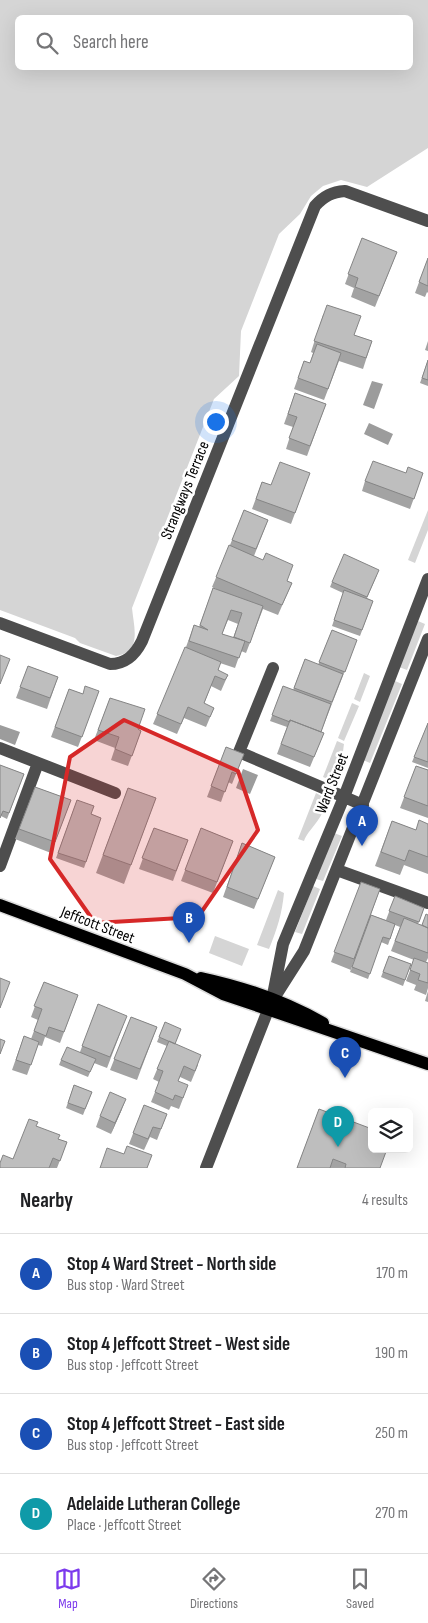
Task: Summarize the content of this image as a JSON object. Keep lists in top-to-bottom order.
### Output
{
  "streets": {
    "main road": ["Jeffcott Street"],
    "street": ["Strangways Terrace", "Ward Street"]
  },
  "crossings": [
    ["Ward Street", "Jeffcott Street"]
  ],
  "page": {
    "search": "Search here",
    "pins": [
      "A",
      "B",
      "C",
      "D"
    ],
    "heading": ["Nearby", "4 results"],
    "list": [
      {
        "mark": "A",
        "name": "Stop 4 Ward Street - North side",
        "note": "Bus stop · Ward Street",
        "value": "170 m"
      },
      {
        "mark": "B",
        "name": "Stop 4 Jeffcott Street - West side",
        "note": "Bus stop · Jeffcott Street",
        "value": "190 m"
      },
      {
        "mark": "C",
        "name": "Stop 4 Jeffcott Street - East side",
        "note": "Bus stop · Jeffcott Street",
        "value": "250 m"
      },
      {
        "mark": "D",
        "name": "Adelaide Lutheran College",
        "note": "Place · Jeffcott Street",
        "value": "270 m"
      }
    ],
    "nav": ["Map", "Directions", "Saved"]
  }
}
